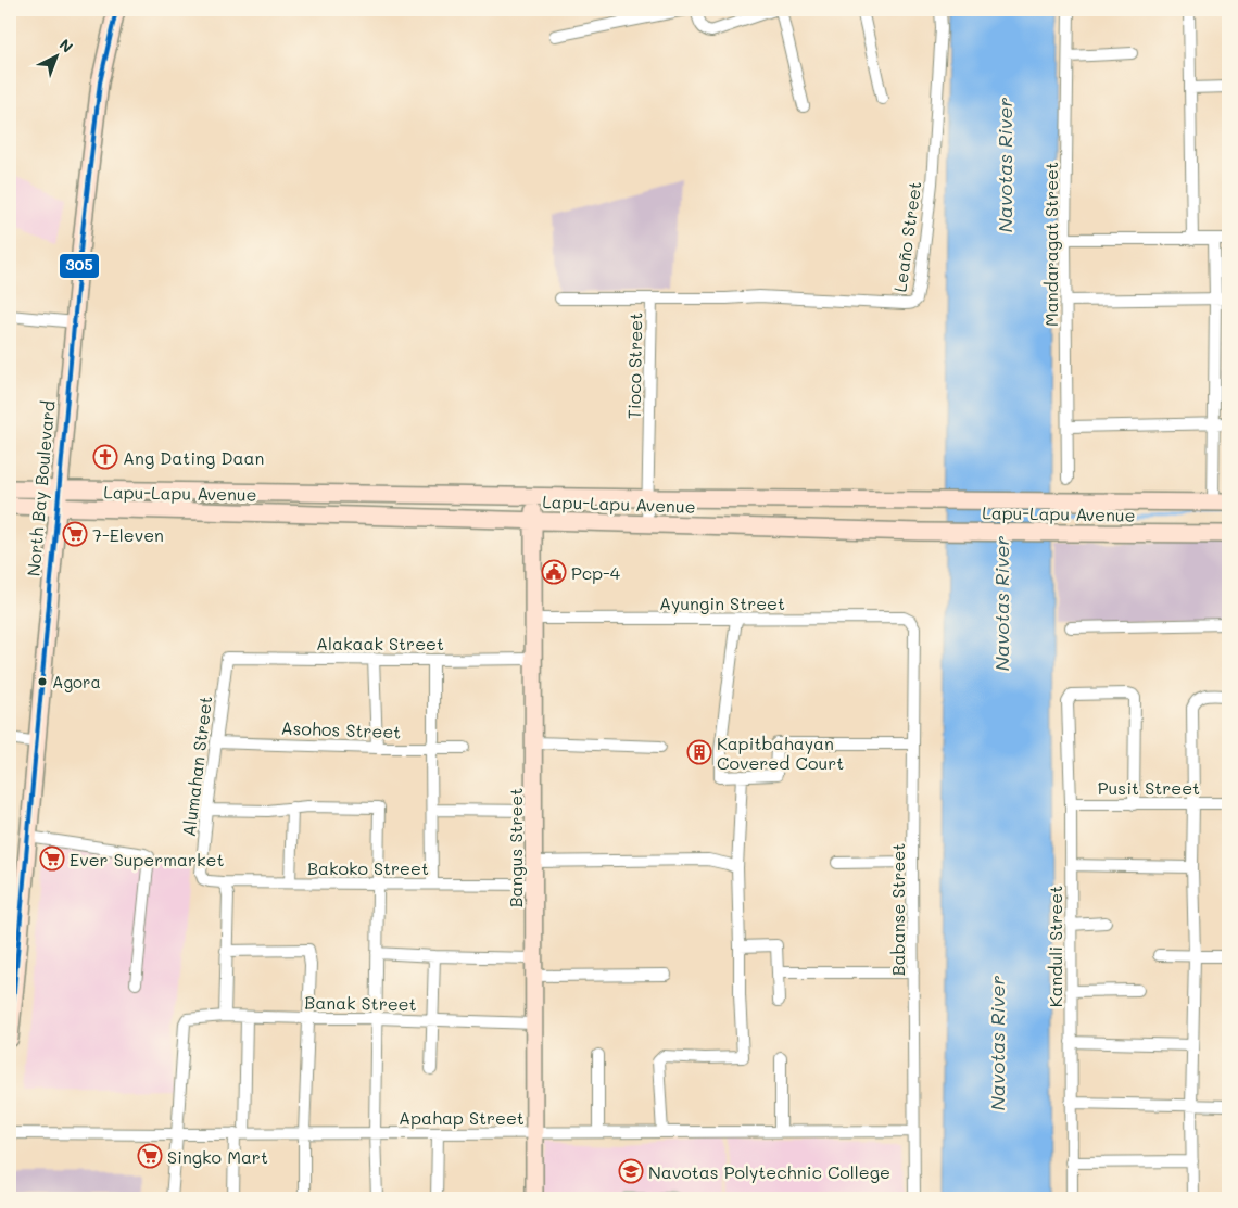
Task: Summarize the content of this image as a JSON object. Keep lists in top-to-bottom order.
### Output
{
  "streets": {
    "main road": ["North Bay Boulevard", "Lapu-Lapu Avenue", "Bangus Street"],
    "street": [
      "Leaño Street",
      "Mandaragat Street",
      "Tioco Street",
      "Ayungin Street",
      "Alakaak Street",
      "Asohos Street",
      "Alumahan Street",
      "Pusit Street",
      "Bakoko Street",
      "Babanse Street",
      "Kanduli Street",
      "Banak Street",
      "Apahap Street"
    ]
  },
  "crossings": [
    ["Leaño Street", "Tioco Street"],
    ["Tioco Street", "Lapu-Lapu Avenue"],
    ["North Bay Boulevard", "Lapu-Lapu Avenue"],
    ["Lapu-Lapu Avenue", "Bangus Street"],
    ["Ayungin Street", "Bangus Street"],
    ["Ayungin Street", "Babanse Street"],
    ["Alakaak Street", "Alumahan Street"],
    ["Alakaak Street", "Bangus Street"],
    ["Asohos Street", "Alumahan Street"],
    ["Alumahan Street", "Bakoko Street"],
    ["Pusit Street", "Kanduli Street"],
    ["Bangus Street", "Bakoko Street"],
    ["Bangus Street", "Banak Street"],
    ["Bangus Street", "Apahap Street"],
    ["Babanse Street", "Apahap Street"],
    ["Banak Street", "Apahap Street"]
  ],
  "water": ["Navotas River"],
  "places": {
    "church": ["Ang Dating Daan"],
    "supermarket": ["7-Eleven", "Ever Supermarket", "Singko Mart"],
    "public building": ["Pcp-4"],
    "other": ["Agora"],
    "building": ["Kapitbahayan Covered Court"],
    "school or university": ["Navotas Polytechnic College"]
  },
  "lines": ["transit line 305"],
  "north": "top right"
}
